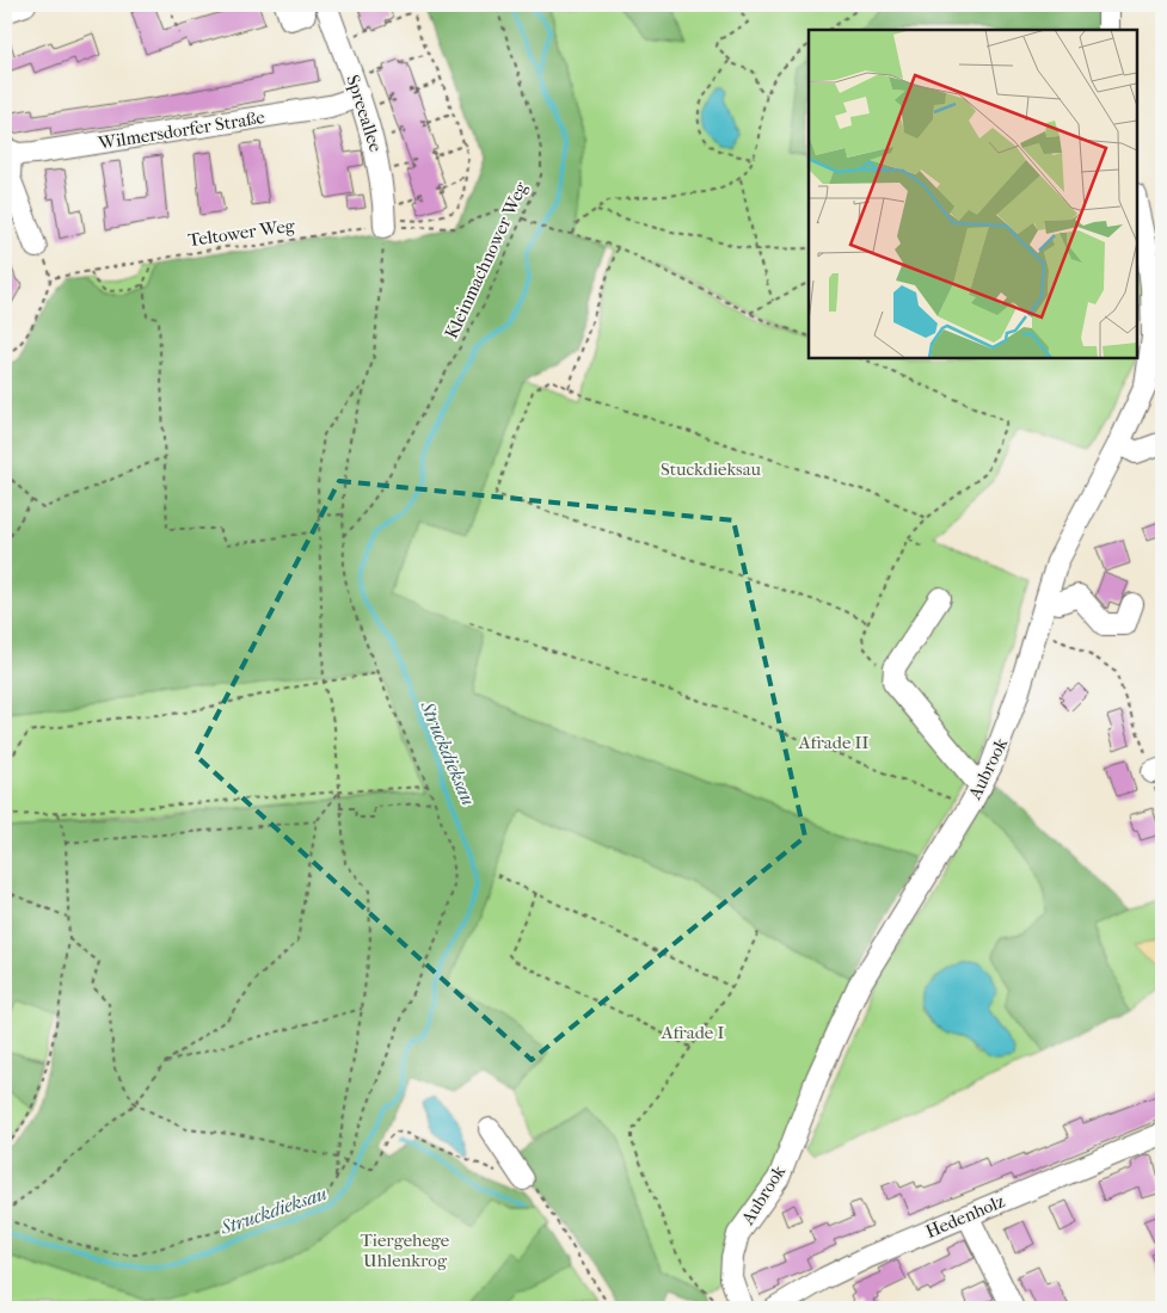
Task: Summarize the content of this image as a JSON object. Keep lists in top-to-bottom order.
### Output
{
  "streets": {
    "street": [
      "Spreeallee",
      "Wilmersdorfer Straße",
      "Aubrook",
      "Hedenholz"
    ],
    "path": ["Teltower Weg", "Kleinmachnower Weg"]
  },
  "crossings": [
    ["Spreeallee", "Wilmersdorfer Straße"],
    ["Spreeallee", "Teltower Weg"],
    ["Teltower Weg", "Kleinmachnower Weg"]
  ],
  "water": ["Struckdieksau"],
  "parks": [
    "Stuckdieksau",
    "Afrade II",
    "Afrade I",
    "Tiergehege Uhlenkrog"
  ]
}
